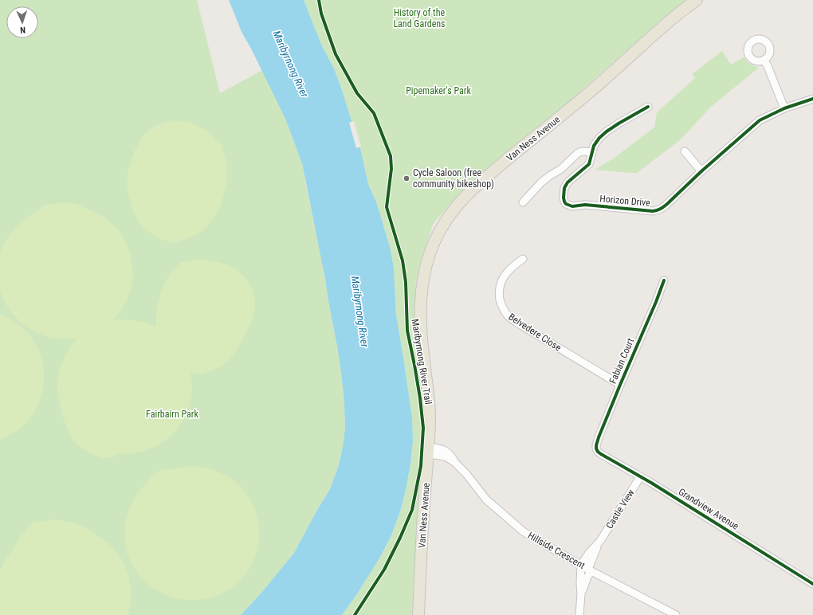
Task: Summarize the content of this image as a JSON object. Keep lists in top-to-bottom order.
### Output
{
  "streets": {
    "main road": ["Van Ness Avenue"],
    "street": [
      "Horizon Drive",
      "Belvedere Close",
      "Fabian Court",
      "Castle View",
      "Grandview Avenue",
      "Hillside Crescent"
    ],
    "cycle path": ["Maribyrnong River Trail"]
  },
  "crossings": [
    ["Van Ness Avenue", "Hillside Crescent"],
    ["Belvedere Close", "Fabian Court"],
    ["Fabian Court", "Grandview Avenue"],
    ["Castle View", "Grandview Avenue"],
    ["Castle View", "Hillside Crescent"]
  ],
  "water": ["Maribyrnong River"],
  "parks": ["History of the Land Gardens", "Pipemaker's Park", "Fairbairn Park"],
  "places": ["Cycle Saloon (free community bikeshop)"],
  "north": "bottom"
}
